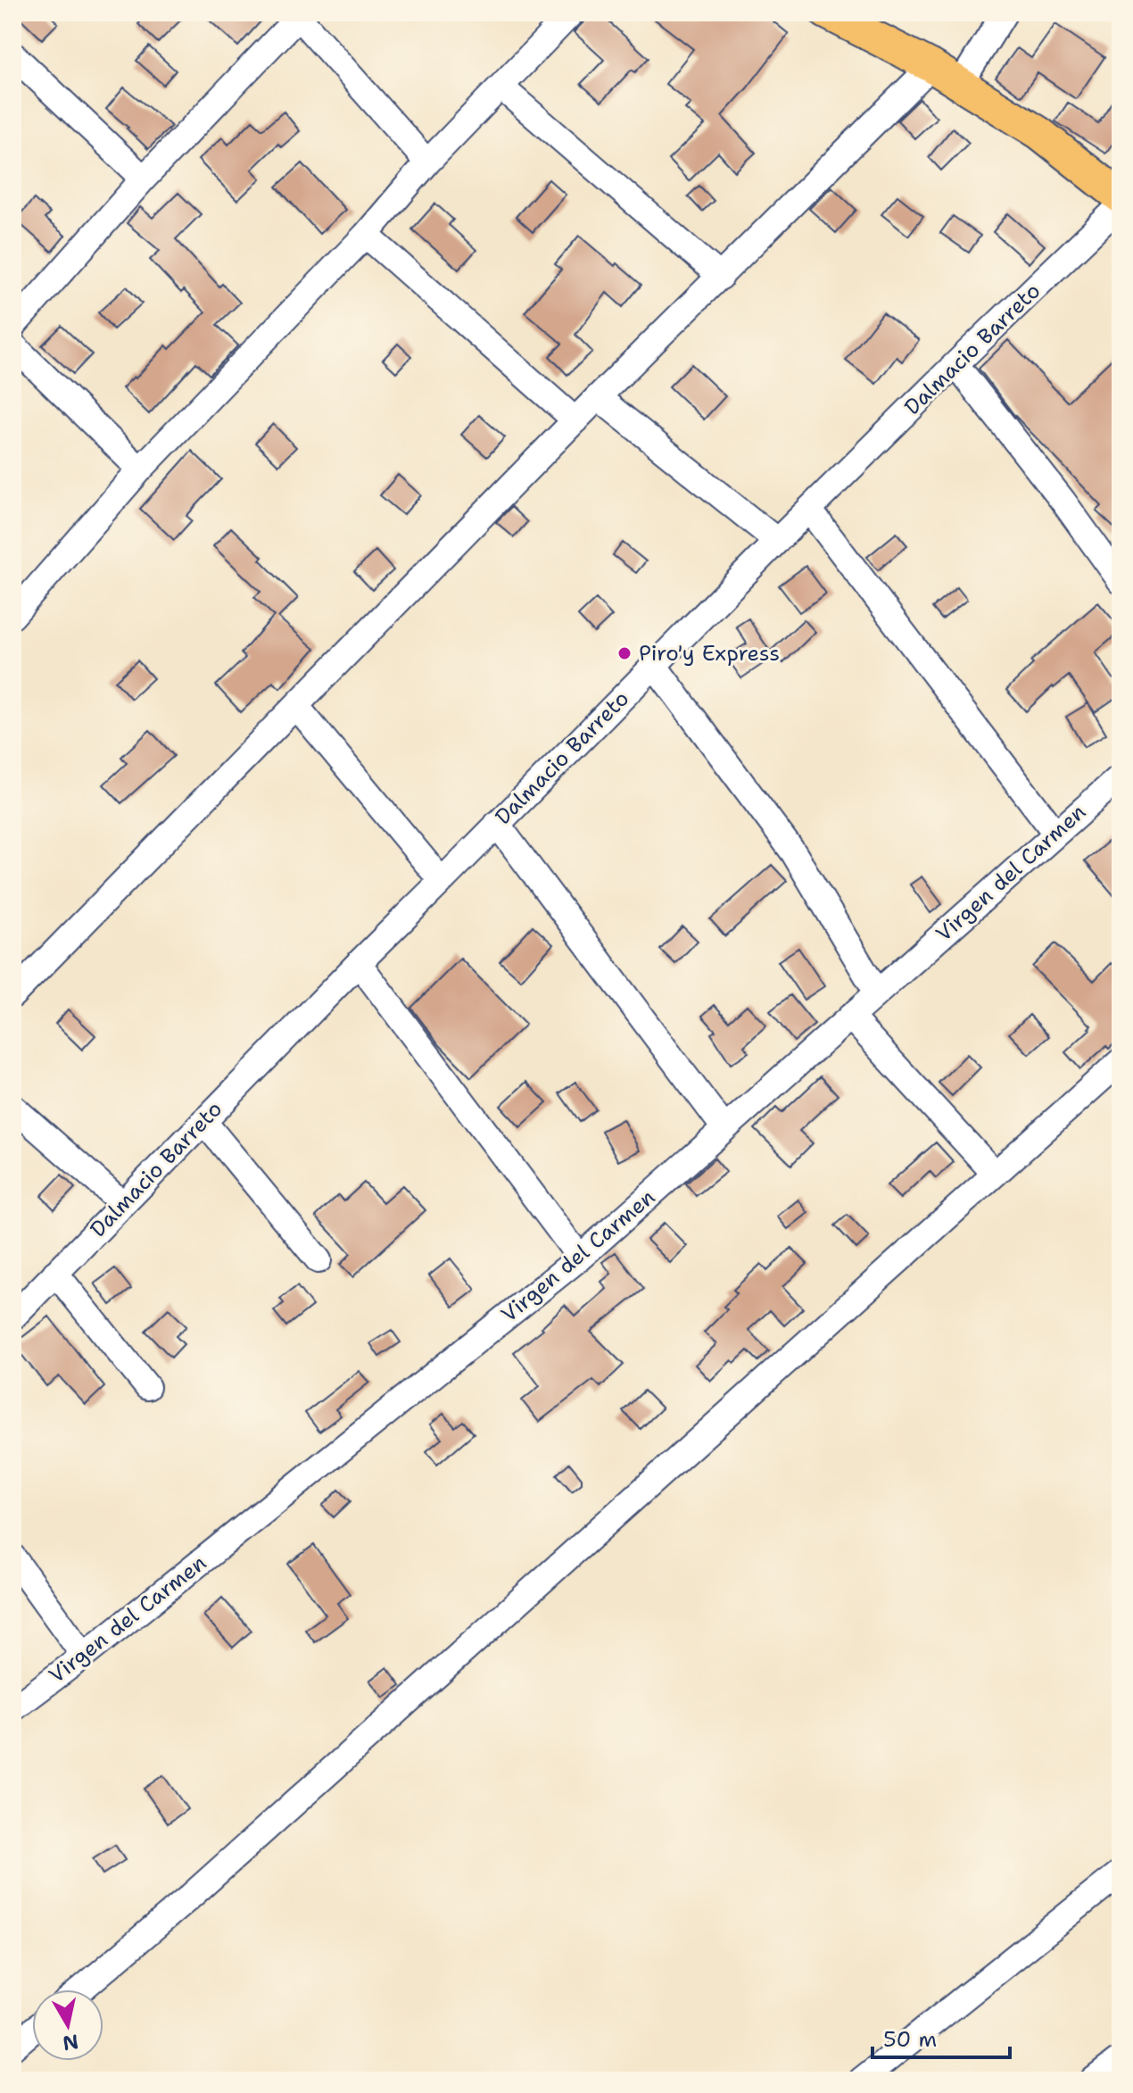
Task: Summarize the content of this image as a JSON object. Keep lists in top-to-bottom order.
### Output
{
  "streets": {
    "street": ["Dalmacio Barreto", "Virgen del Carmen"]
  },
  "places": ["Piro'y Express"],
  "scale_bar": "50 m",
  "north": "bottom"
}
